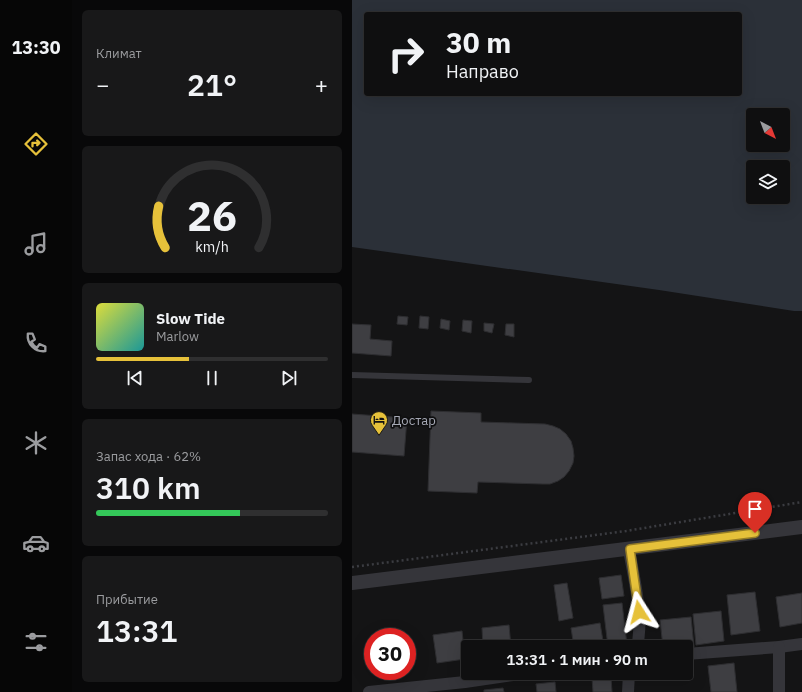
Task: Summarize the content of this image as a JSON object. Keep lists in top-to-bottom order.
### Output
{
  "places": {
    "hotel": ["Достар"]
  },
  "north": "bottom right",
  "page": {
    "tabs": "13:30",
    "tile": [
      "Климат",
      ["Запас хода · 62%", "310 km"],
      ["Прибытие", "13:31"]
    ],
    "turn": ["30 m", "Направо"],
    "heat": ["−", "21°", "+"],
    "song": ["Slow Tide", "Marlow"],
    "limit": "30",
    "trip": "13:31 · 1 мин · 90 m",
    "gauge": ["26", "km/h"]
  }
}
